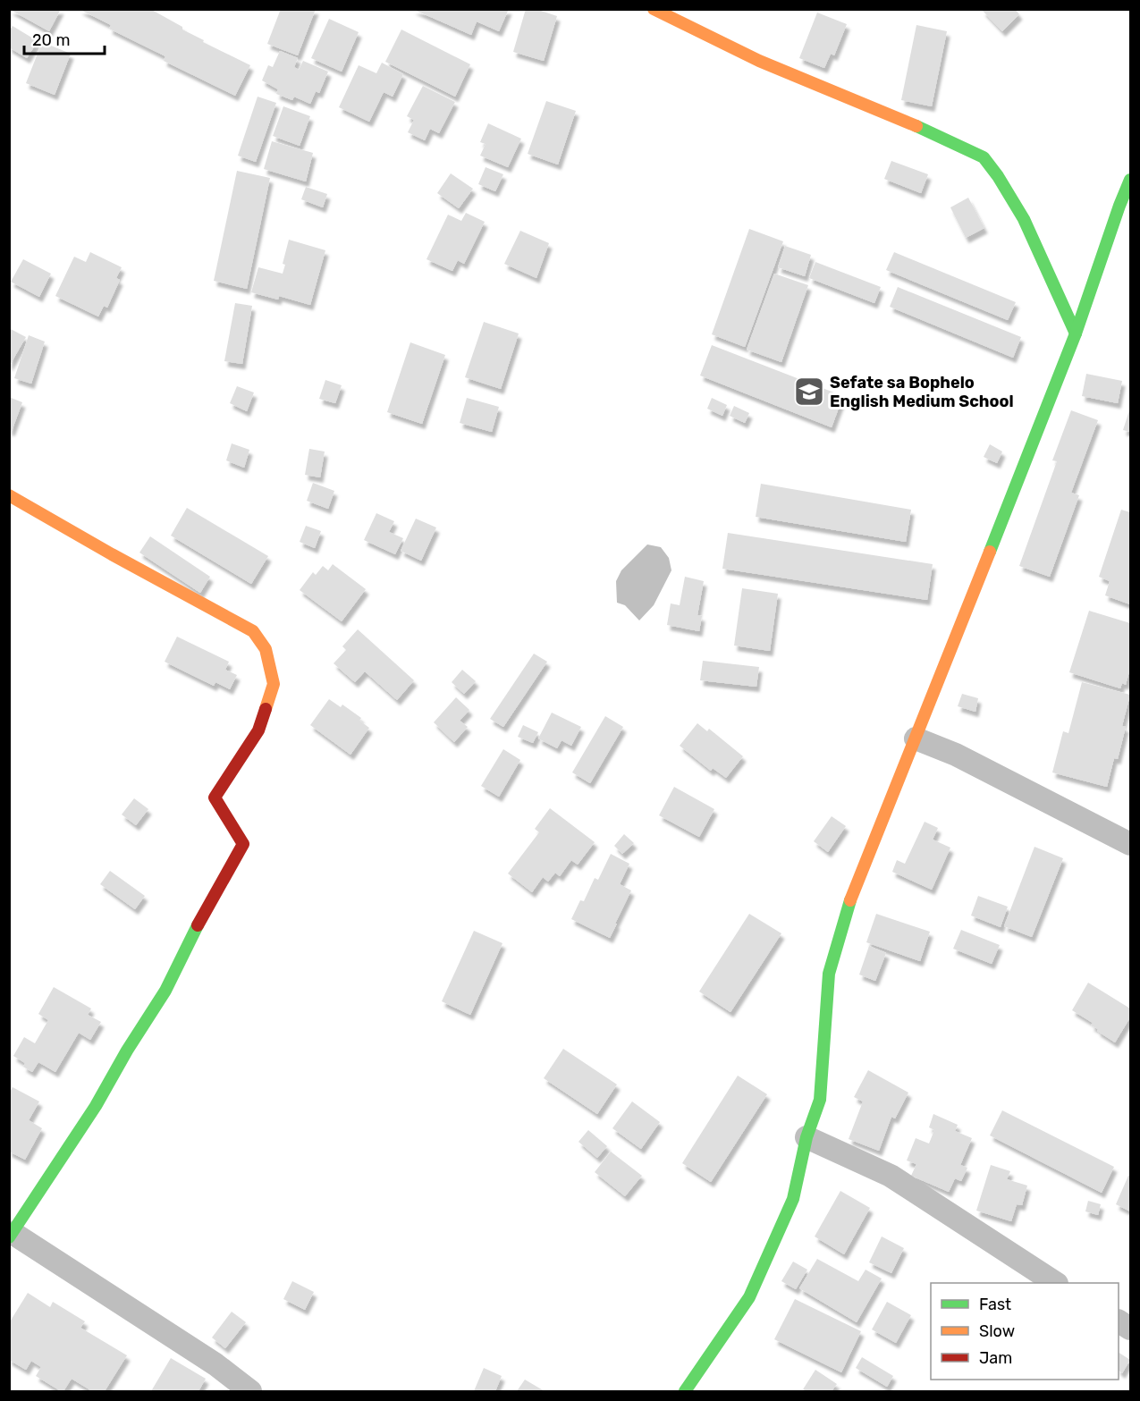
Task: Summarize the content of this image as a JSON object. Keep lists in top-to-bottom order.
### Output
{
  "places": {
    "school or university": ["Sefate sa Bophelo English Medium School"]
  },
  "legend": ["Fast", "Slow", "Jam"],
  "scale_bar": "20 m"
}
